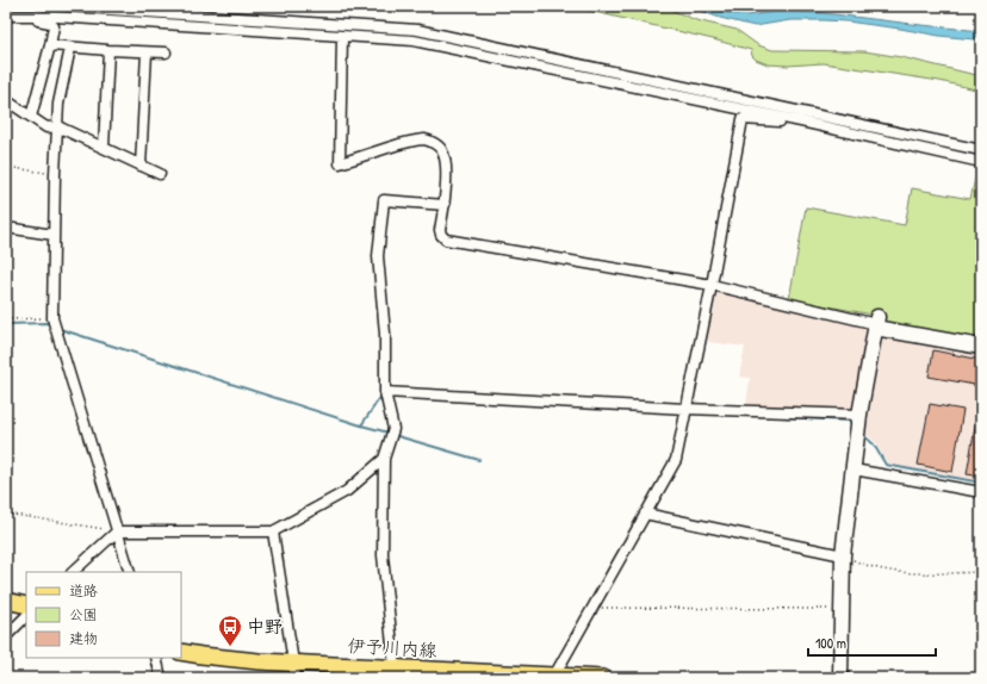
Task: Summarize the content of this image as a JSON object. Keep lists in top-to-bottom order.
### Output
{
  "streets": {
    "main road": ["伊予川内線"]
  },
  "places": {
    "bus stop": ["中野"]
  },
  "legend": ["道路", "公園", "建物"],
  "scale_bar": "100 m"
}
